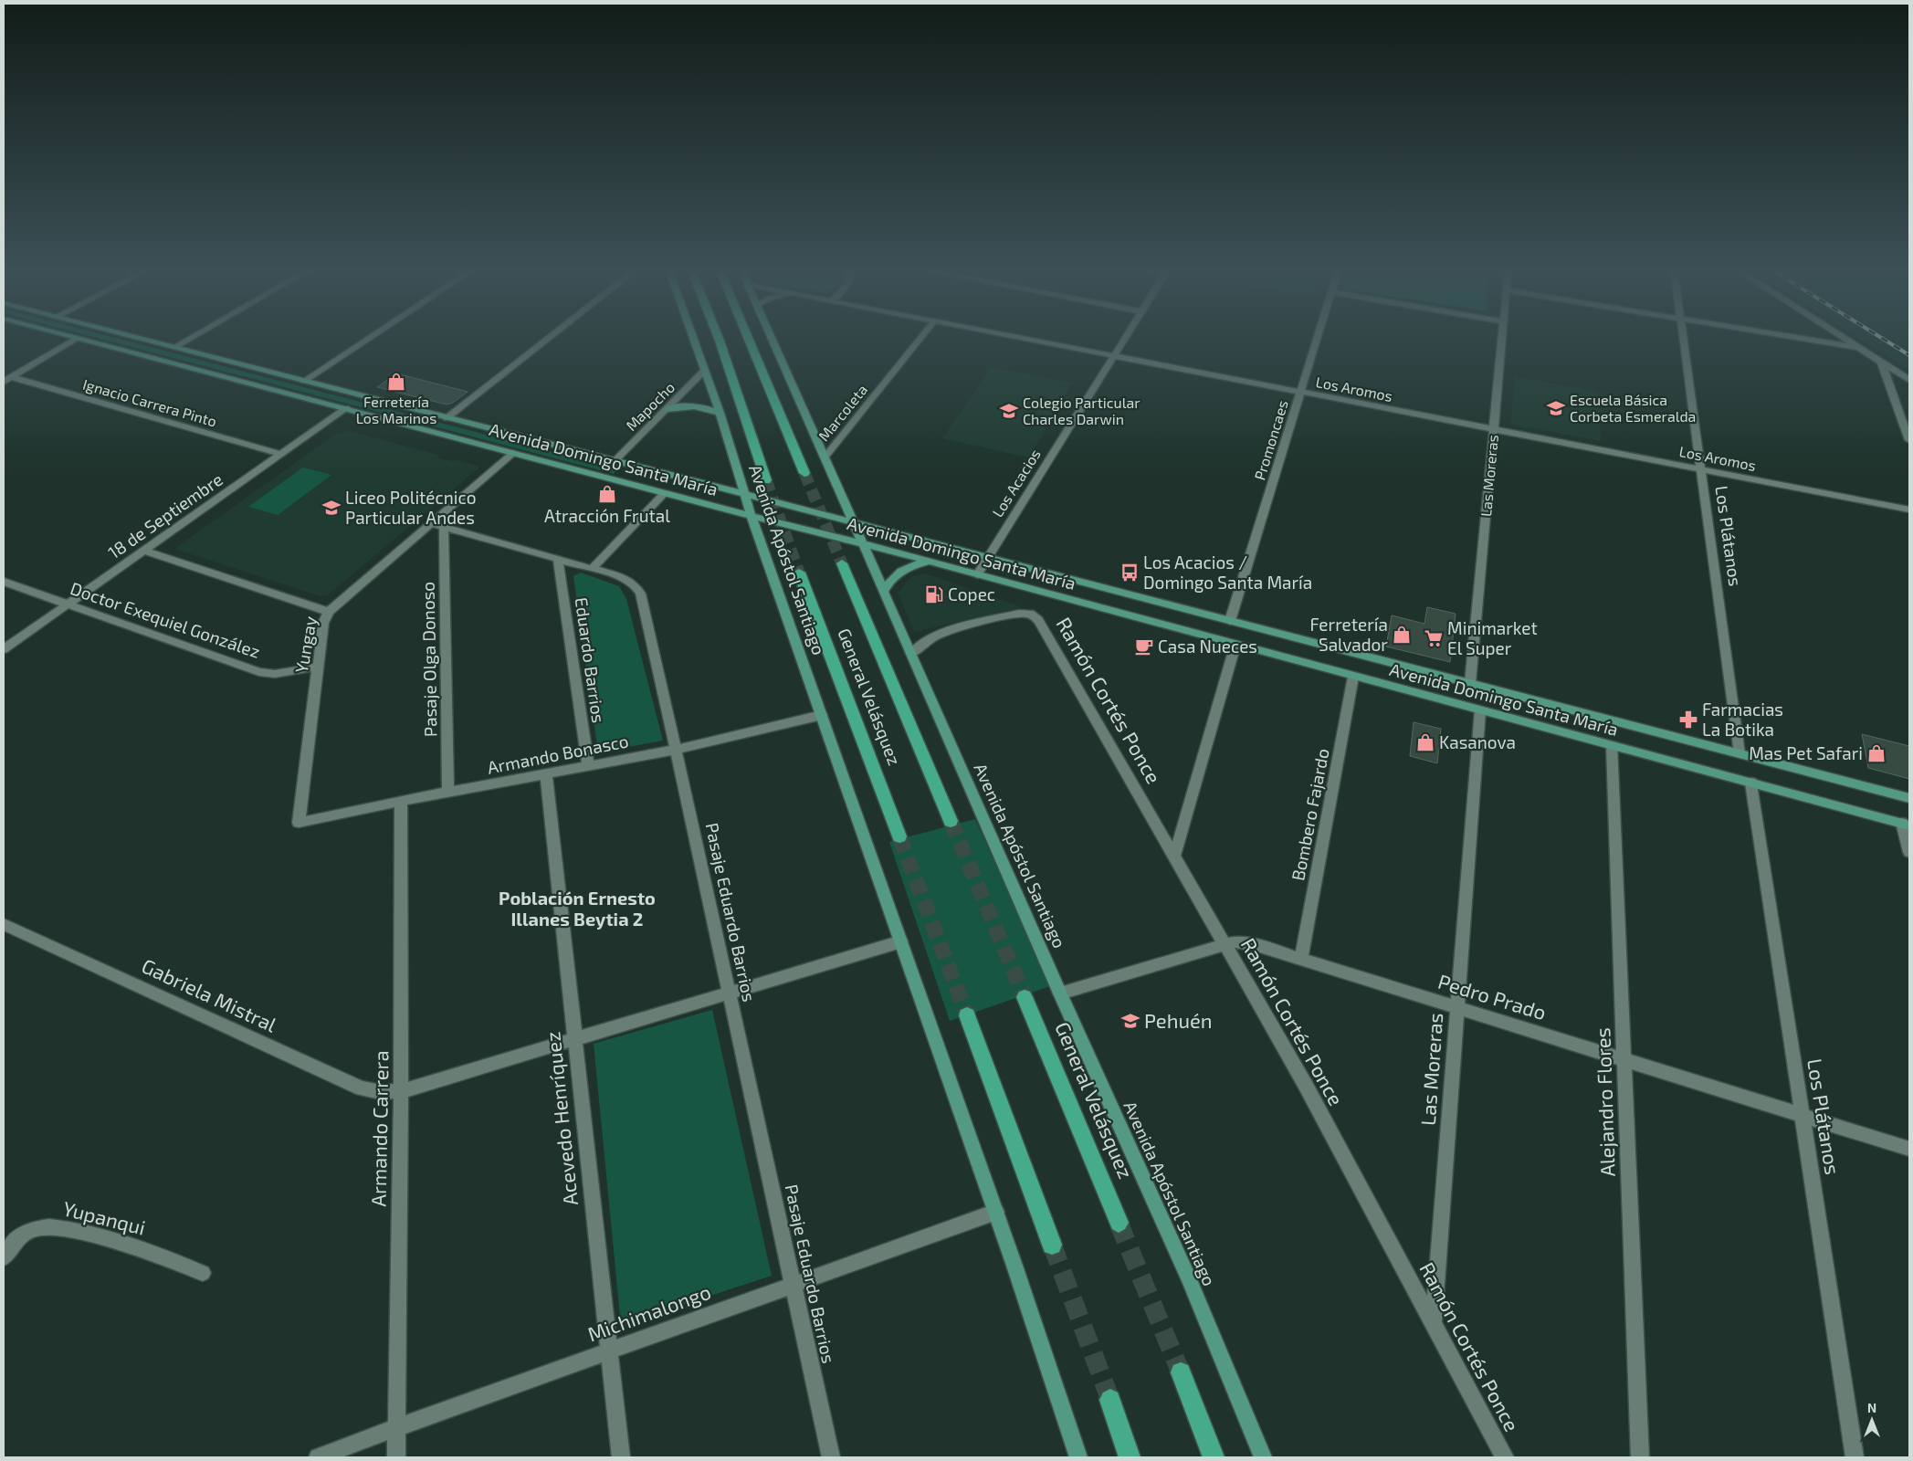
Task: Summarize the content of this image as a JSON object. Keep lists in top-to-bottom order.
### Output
{
  "streets": {
    "highway": ["General Velásquez"],
    "main road": ["Avenida Domingo Santa María", "Avenida Apóstol Santiago"],
    "street": [
      "Los Aromos",
      "Ignacio Carrera Pinto",
      "Mapocho",
      "Marcoleta",
      "Promoncaes",
      "Las Moreras",
      "Los Acacios",
      "18 de Septiembre",
      "Los Plátanos",
      "Doctor Exequiel González",
      "Yungay",
      "Pasaje Olga Donoso",
      "Eduardo Barrios",
      "Ramón Cortés Ponce",
      "Armando Bonasco",
      "Bombero Fajardo",
      "Pasaje Eduardo Barrios",
      "Gabriela Mistral",
      "Pedro Prado",
      "Alejandro Flores",
      "Acevedo Henríquez",
      "Armando Carrera",
      "Yupanqui",
      "Michimalongo"
    ]
  },
  "crossings": [
    ["Los Aromos", "Promoncaes"],
    ["Los Aromos", "Las Moreras"],
    ["Los Aromos", "Los Acacios"],
    ["Los Aromos", "Los Plátanos"],
    ["Ignacio Carrera Pinto", "18 de Septiembre"],
    ["Mapocho", "Avenida Domingo Santa María"],
    ["Mapocho", "Avenida Apóstol Santiago"],
    ["Marcoleta", "Avenida Apóstol Santiago"],
    ["Promoncaes", "Avenida Domingo Santa María"],
    ["Avenida Domingo Santa María", "Las Moreras"],
    ["Avenida Domingo Santa María", "Los Acacios"],
    ["Avenida Domingo Santa María", "18 de Septiembre"],
    ["Avenida Domingo Santa María", "Los Plátanos"],
    ["Avenida Domingo Santa María", "Avenida Apóstol Santiago"],
    ["Avenida Domingo Santa María", "Bombero Fajardo"],
    ["Avenida Domingo Santa María", "Alejandro Flores"],
    ["Las Moreras", "Ramón Cortés Ponce"],
    ["Las Moreras", "Pedro Prado"],
    ["18 de Septiembre", "Doctor Exequiel González"],
    ["18 de Septiembre", "Yungay"],
    ["Los Plátanos", "Pedro Prado"],
    ["Avenida Apóstol Santiago", "Ramón Cortés Ponce"],
    ["Avenida Apóstol Santiago", "Armando Bonasco"],
    ["Avenida Apóstol Santiago", "Gabriela Mistral"],
    ["Avenida Apóstol Santiago", "Pedro Prado"],
    ["Avenida Apóstol Santiago", "Michimalongo"],
    ["Doctor Exequiel González", "Yungay"],
    ["Yungay", "Armando Bonasco"],
    ["Pasaje Olga Donoso", "Armando Bonasco"],
    ["Pasaje Olga Donoso", "Pasaje Eduardo Barrios"],
    ["Eduardo Barrios", "Armando Bonasco"],
    ["Eduardo Barrios", "Pasaje Eduardo Barrios"],
    ["Ramón Cortés Ponce", "Pedro Prado"],
    ["Armando Bonasco", "Pasaje Eduardo Barrios"],
    ["Armando Bonasco", "Acevedo Henríquez"],
    ["Armando Bonasco", "Armando Carrera"],
    ["Bombero Fajardo", "Pedro Prado"],
    ["Pasaje Eduardo Barrios", "Gabriela Mistral"],
    ["Pasaje Eduardo Barrios", "Michimalongo"],
    ["Gabriela Mistral", "Acevedo Henríquez"],
    ["Gabriela Mistral", "Armando Carrera"],
    ["Pedro Prado", "Alejandro Flores"],
    ["Acevedo Henríquez", "Michimalongo"],
    ["Armando Carrera", "Michimalongo"]
  ],
  "districts": ["Población Ernesto Illanes Beytia 2"],
  "places": {
    "shop": [
      "Ferretería Los Marinos",
      "Atracción Frutal",
      "Ferretería Salvador",
      "Kasanova",
      "Mas Pet Safari"
    ],
    "school or university": [
      "Escuela Básica Corbeta Esmeralda",
      "Colegio Particular Charles Darwin",
      "Liceo Politécnico Particular Andes",
      "Pehuén"
    ],
    "bus stop": ["Los Acacios / Domingo Santa María"],
    "fuel station": ["Copec"],
    "supermarket": ["Minimarket El Super"],
    "cafe": ["Casa Nueces"],
    "pharmacy": ["Farmacias La Botika"]
  },
  "north": "top"
}
